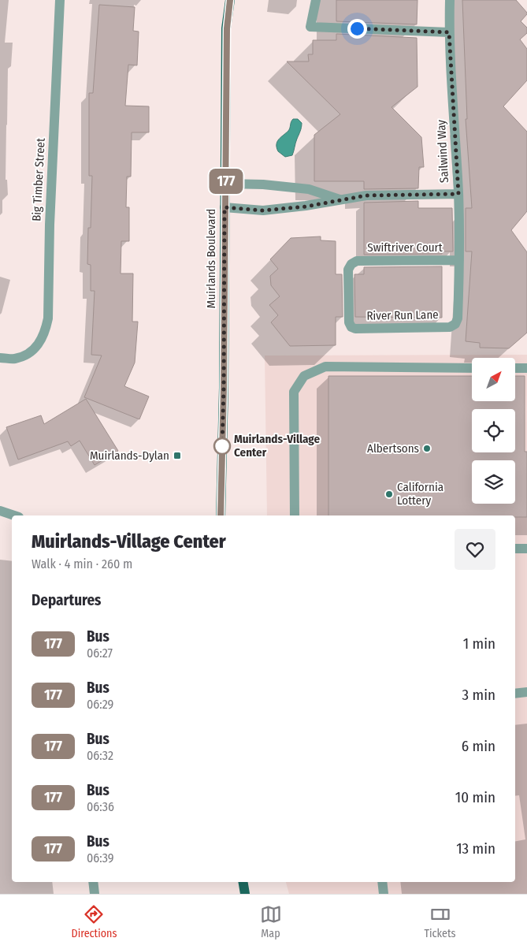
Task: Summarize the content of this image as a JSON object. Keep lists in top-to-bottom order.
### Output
{
  "streets": {
    "main road": ["Muirlands Boulevard"],
    "street": [
      "Sailwind Way",
      "Big Timber Street",
      "Swiftriver Court",
      "River Run Lane"
    ]
  },
  "crossings": [
    ["Sailwind Way", "Swiftriver Court"],
    ["Sailwind Way", "River Run Lane"],
    ["Swiftriver Court", "River Run Lane"]
  ],
  "places": {
    "other": ["Muirlands-Village Center", "Albertsons", "California Lottery"],
    "transit": ["Muirlands-Dylan"]
  },
  "lines": ["bus line 177"],
  "north": "top right",
  "page": {
    "on_map": "177",
    "heading": [
      ["Muirlands-Village Center", "Walk · 4 min · 260 m"],
      "Departures"
    ],
    "list": [
      {
        "mark": "177",
        "name": "Bus",
        "note": "06:27",
        "value": "1 min"
      },
      {
        "mark": "177",
        "name": "Bus",
        "note": "06:29",
        "value": "3 min"
      },
      {
        "mark": "177",
        "name": "Bus",
        "note": "06:32",
        "value": "6 min"
      },
      {
        "mark": "177",
        "name": "Bus",
        "note": "06:36",
        "value": "10 min"
      },
      {
        "mark": "177",
        "name": "Bus",
        "note": "06:39",
        "value": "13 min"
      }
    ],
    "tabs": ["Directions", "Map", "Tickets"]
  }
}
